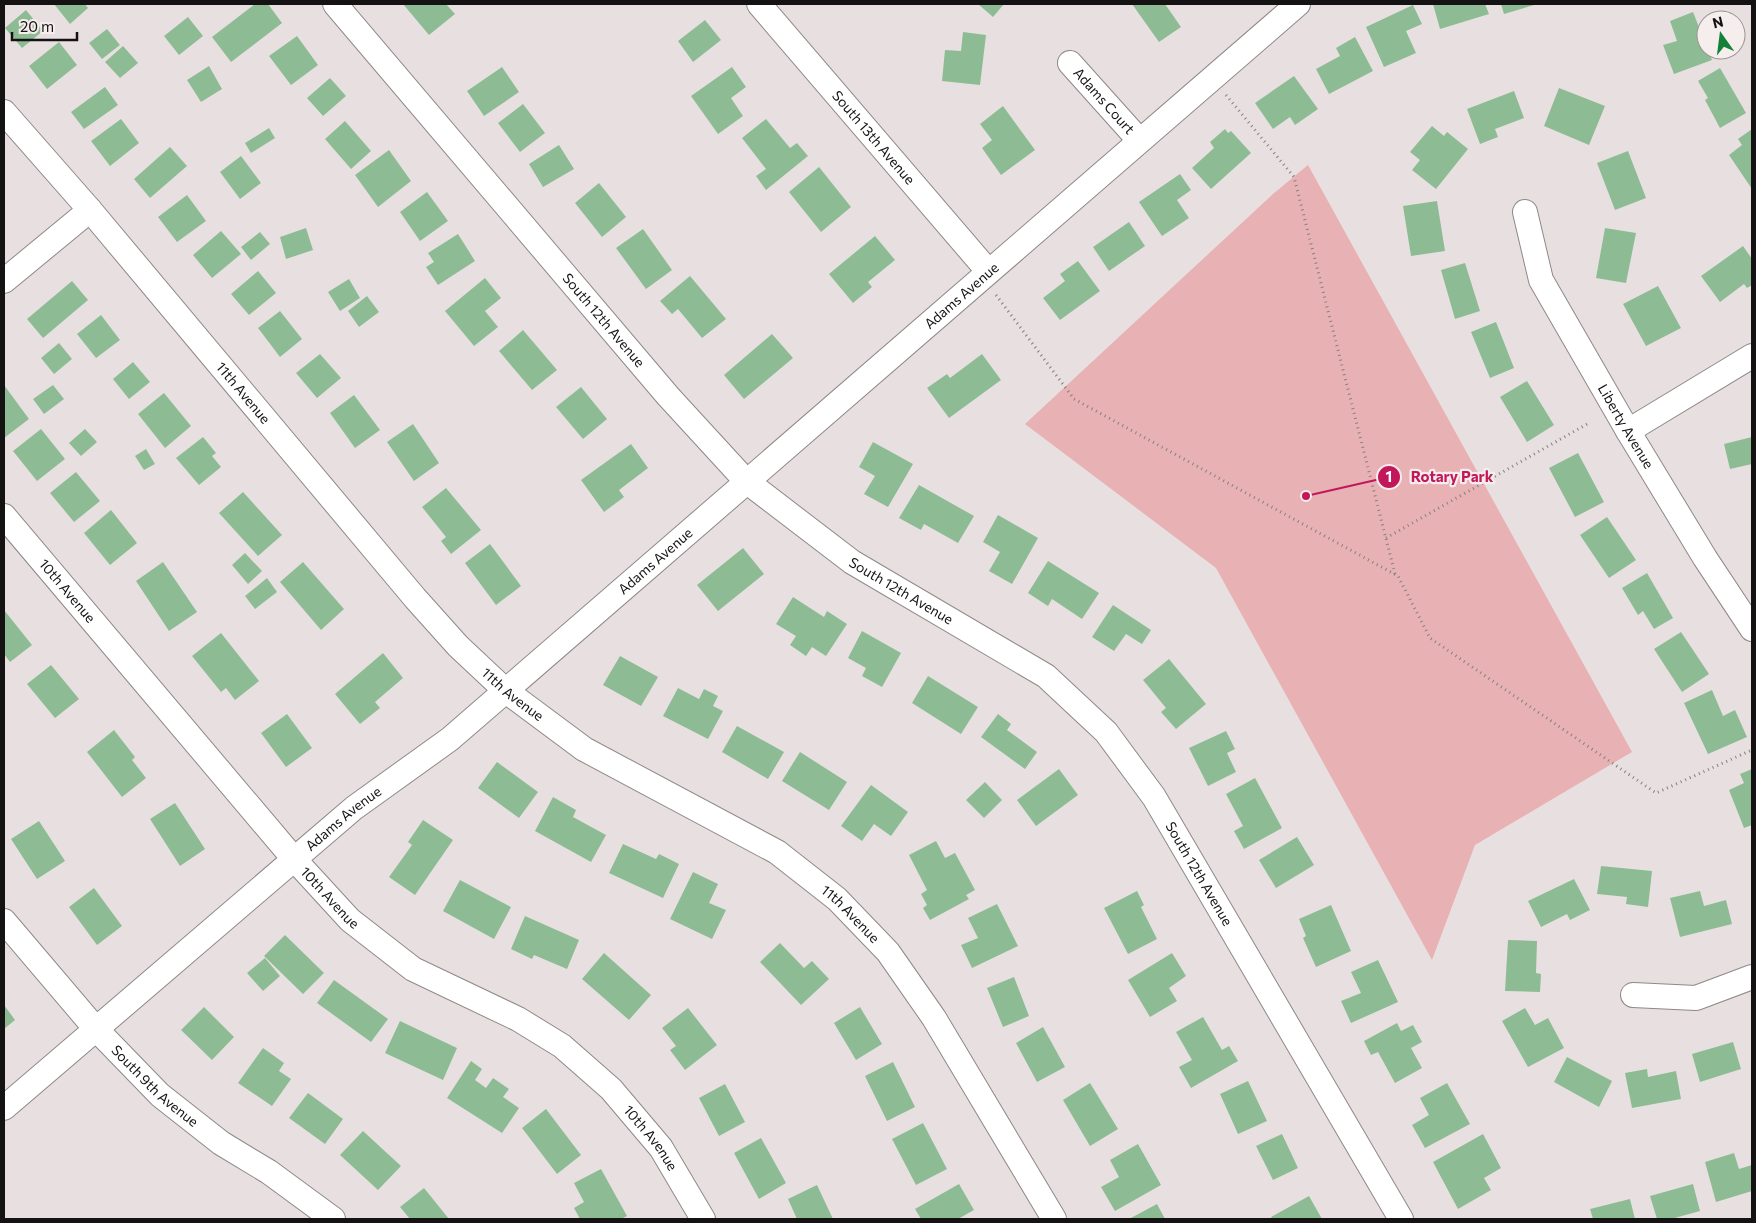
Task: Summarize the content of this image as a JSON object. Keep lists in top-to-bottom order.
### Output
{
  "streets": {
    "street": [
      "Adams Court",
      "South 13th Avenue",
      "Adams Avenue",
      "South 12th Avenue",
      "11th Avenue",
      "Liberty Avenue",
      "10th Avenue",
      "South 9th Avenue"
    ]
  },
  "crossings": [
    ["Adams Court", "Adams Avenue"],
    ["South 13th Avenue", "Adams Avenue"],
    ["Adams Avenue", "South 12th Avenue"],
    ["Adams Avenue", "11th Avenue"],
    ["Adams Avenue", "10th Avenue"],
    ["Adams Avenue", "South 9th Avenue"]
  ],
  "places": ["Rotary Park"],
  "scale_bar": "20 m",
  "north": "top"
}
